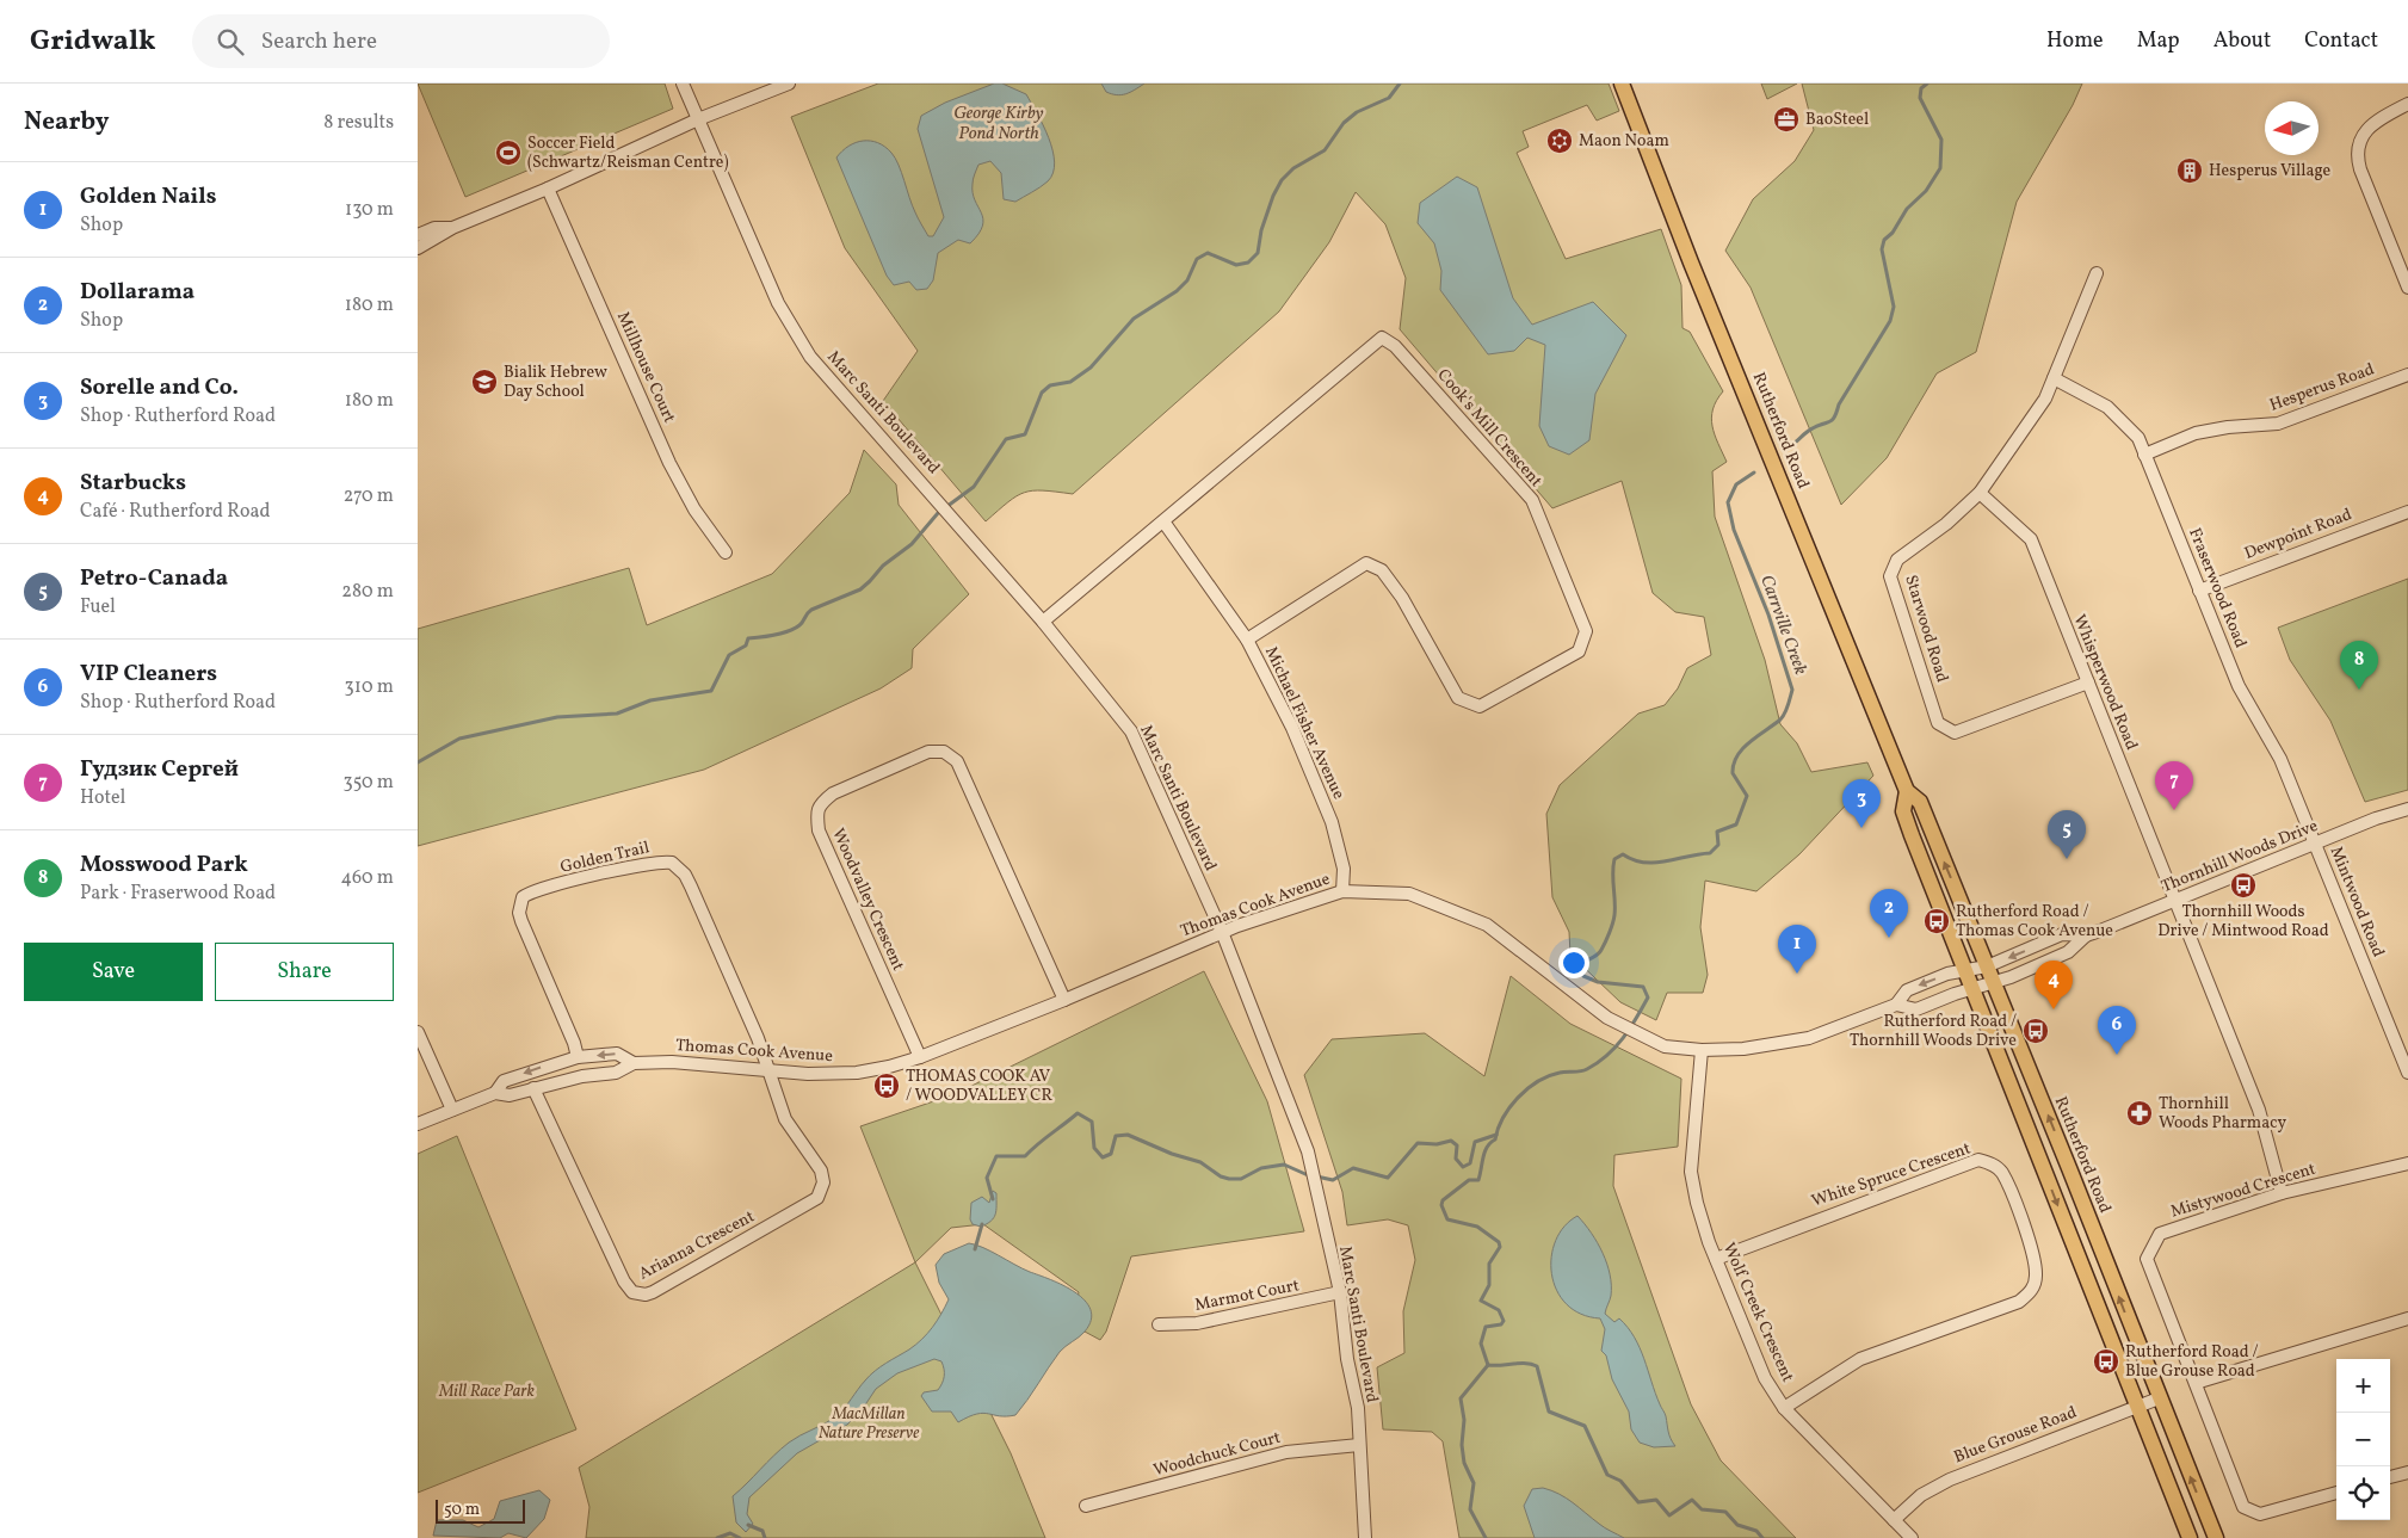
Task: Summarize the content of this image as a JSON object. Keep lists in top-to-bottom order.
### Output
{
  "streets": {
    "main road": ["Rutherford Road"],
    "street": [
      "Millhouse Court",
      "Hesperus Road",
      "Marc Santi Boulevard",
      "Cook's Mill Crescent",
      "Dewpoint Road",
      "Fraserwood Road",
      "Starwood Road",
      "Whisperwood Road",
      "Michael Fisher Avenue",
      "Thornhill Woods Drive",
      "Golden Trail",
      "Woodvalley Crescent",
      "Mintwood Road",
      "Thomas Cook Avenue",
      "White Spruce Crescent",
      "Mistywood Crescent",
      "Arianna Crescent",
      "Marmot Court",
      "Wolf Creek Crescent",
      "Blue Grouse Road",
      "Woodchuck Court"
    ]
  },
  "crossings": [
    ["Hesperus Road", "Fraserwood Road"],
    ["Marc Santi Boulevard", "Cook's Mill Crescent"],
    ["Marc Santi Boulevard", "Thomas Cook Avenue"],
    ["Marc Santi Boulevard", "Marmot Court"],
    ["Marc Santi Boulevard", "Woodchuck Court"],
    ["Cook's Mill Crescent", "Michael Fisher Avenue"],
    ["Rutherford Road", "Thornhill Woods Drive"],
    ["Rutherford Road", "Thomas Cook Avenue"],
    ["Rutherford Road", "Blue Grouse Road"],
    ["Dewpoint Road", "Fraserwood Road"],
    ["Fraserwood Road", "Starwood Road"],
    ["Fraserwood Road", "Thornhill Woods Drive"],
    ["Fraserwood Road", "Mintwood Road"],
    ["Starwood Road", "Whisperwood Road"],
    ["Whisperwood Road", "Thornhill Woods Drive"],
    ["Whisperwood Road", "Mistywood Crescent"],
    ["Michael Fisher Avenue", "Thomas Cook Avenue"],
    ["Thornhill Woods Drive", "Mintwood Road"],
    ["Thornhill Woods Drive", "Thomas Cook Avenue"],
    ["Golden Trail", "Thomas Cook Avenue"],
    ["Golden Trail", "Arianna Crescent"],
    ["Woodvalley Crescent", "Thomas Cook Avenue"],
    ["Thomas Cook Avenue", "Arianna Crescent"],
    ["Thomas Cook Avenue", "Wolf Creek Crescent"],
    ["White Spruce Crescent", "Wolf Creek Crescent"],
    ["Wolf Creek Crescent", "Blue Grouse Road"]
  ],
  "water": ["George Kirby Pond North", "Carrville Creek"],
  "parks": ["Mill Race Park", "MacMillan Nature Preserve"],
  "places": {
    "office": ["BaoSteel"],
    "synagogue": ["Maon Noam"],
    "sports": ["Soccer Field (Schwartz/Reisman Centre)"],
    "building": ["Hesperus Village"],
    "school or university": ["Bialik Hebrew Day School"],
    "bus stop": [
      "Thornhill Woods Drive / Mintwood Road",
      "Rutherford Road / Thomas Cook Avenue",
      "Rutherford Road / Thornhill Woods Drive",
      "THOMAS COOK AV / WOODVALLEY CR",
      "Rutherford Road / Blue Grouse Road"
    ],
    "pharmacy": ["Thornhill Woods Pharmacy"]
  },
  "scale_bar": "50 m",
  "north": "left",
  "page": {
    "header": "Gridwalk",
    "search": "Search here",
    "nav": [
      "Home",
      "Map",
      "About",
      "Contact"
    ],
    "heading": ["Nearby", "8 results"],
    "list": [
      {
        "mark": "1",
        "name": "Golden Nails",
        "note": "Shop",
        "value": "130 m"
      },
      {
        "mark": "2",
        "name": "Dollarama",
        "note": "Shop",
        "value": "180 m"
      },
      {
        "mark": "3",
        "name": "Sorelle and Co.",
        "note": "Shop · Rutherford Road",
        "value": "180 m"
      },
      {
        "mark": "4",
        "name": "Starbucks",
        "note": "Café · Rutherford Road",
        "value": "270 m"
      },
      {
        "mark": "5",
        "name": "Petro-Canada",
        "note": "Fuel",
        "value": "280 m"
      },
      {
        "mark": "6",
        "name": "VIP Cleaners",
        "note": "Shop · Rutherford Road",
        "value": "310 m"
      },
      {
        "mark": "7",
        "name": "Гудзик Сергей",
        "note": "Hotel",
        "value": "350 m"
      },
      {
        "mark": "8",
        "name": "Mosswood Park",
        "note": "Park · Fraserwood Road",
        "value": "460 m"
      }
    ],
    "pins": [
      "8",
      "7",
      "3",
      "5",
      "2",
      "1",
      "4",
      "6"
    ],
    "buttons": ["Save", "Share"],
    "map_buttons": ["+", "−"],
    "scale": "50 m"
  }
}
